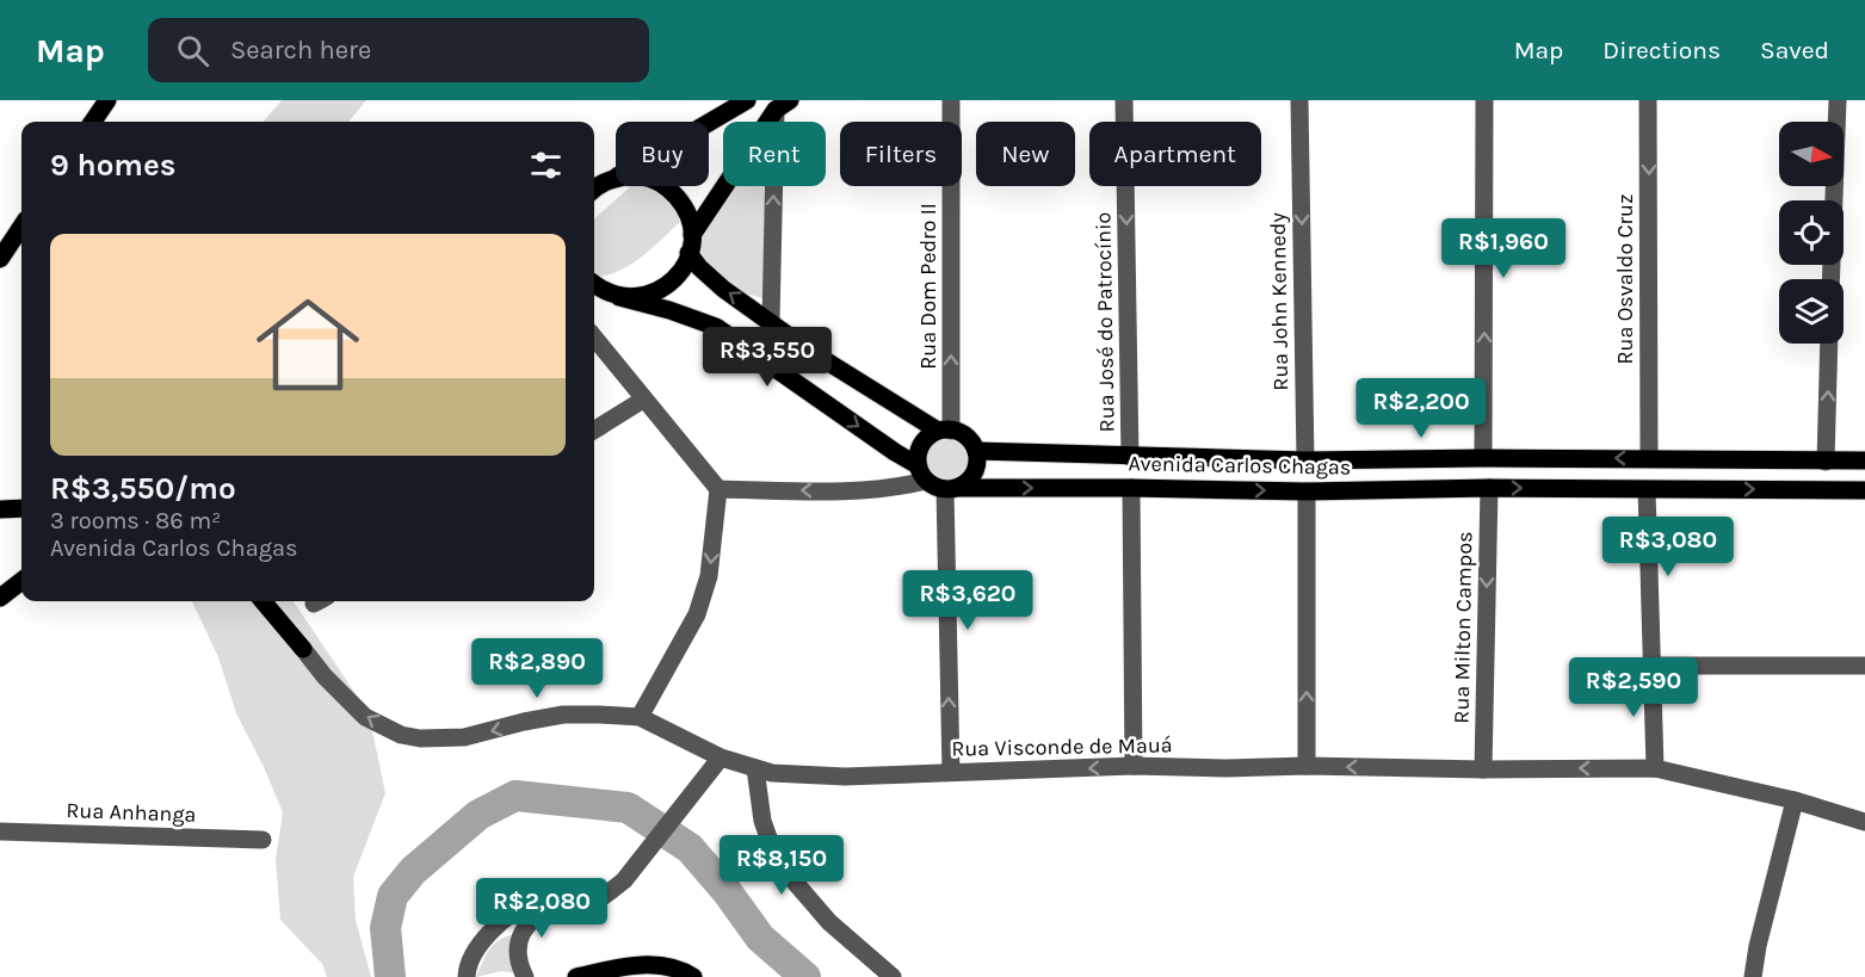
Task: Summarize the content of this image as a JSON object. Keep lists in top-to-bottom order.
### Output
{
  "streets": {
    "main road": ["Avenida Carlos Chagas"],
    "street": [
      "Rua Osvaldo Cruz",
      "Rua Dom Pedro II",
      "Rua John Kennedy",
      "Rua José do Patrocínio",
      "Rua Milton Campos",
      "Rua Visconde de Mauá",
      "Rua Anhanga"
    ]
  },
  "crossings": [
    ["Rua Osvaldo Cruz", "Avenida Carlos Chagas"],
    ["Rua Dom Pedro II", "Avenida Carlos Chagas"],
    ["Rua John Kennedy", "Avenida Carlos Chagas"],
    ["Rua José do Patrocínio", "Avenida Carlos Chagas"],
    ["Avenida Carlos Chagas", "Rua Milton Campos"],
    ["Rua Milton Campos", "Rua Visconde de Mauá"]
  ],
  "one_way": [
    "Rua Osvaldo Cruz",
    "Rua Dom Pedro II",
    "Rua John Kennedy",
    "Rua José do Patrocínio",
    "Rua Milton Campos",
    "Rua Visconde de Mauá"
  ],
  "north": "right",
  "page": {
    "header": "Map",
    "search": "Search here",
    "nav": ["Map", "Directions", "Saved"],
    "chip": [
      "Buy",
      "Rent",
      "Filters",
      "New",
      "Apartment"
    ],
    "heading": "9 homes",
    "list": [
      {
        "name": "R$3,550/mo",
        "note": "3 rooms · 86 m² · Avenida Carlos Chagas"
      }
    ],
    "price": [
      "R$1,960",
      "R$3,550",
      "R$2,200",
      "R$3,080",
      "R$3,620",
      "R$2,890",
      "R$2,590",
      "R$8,150",
      "R$2,080"
    ]
  }
}
